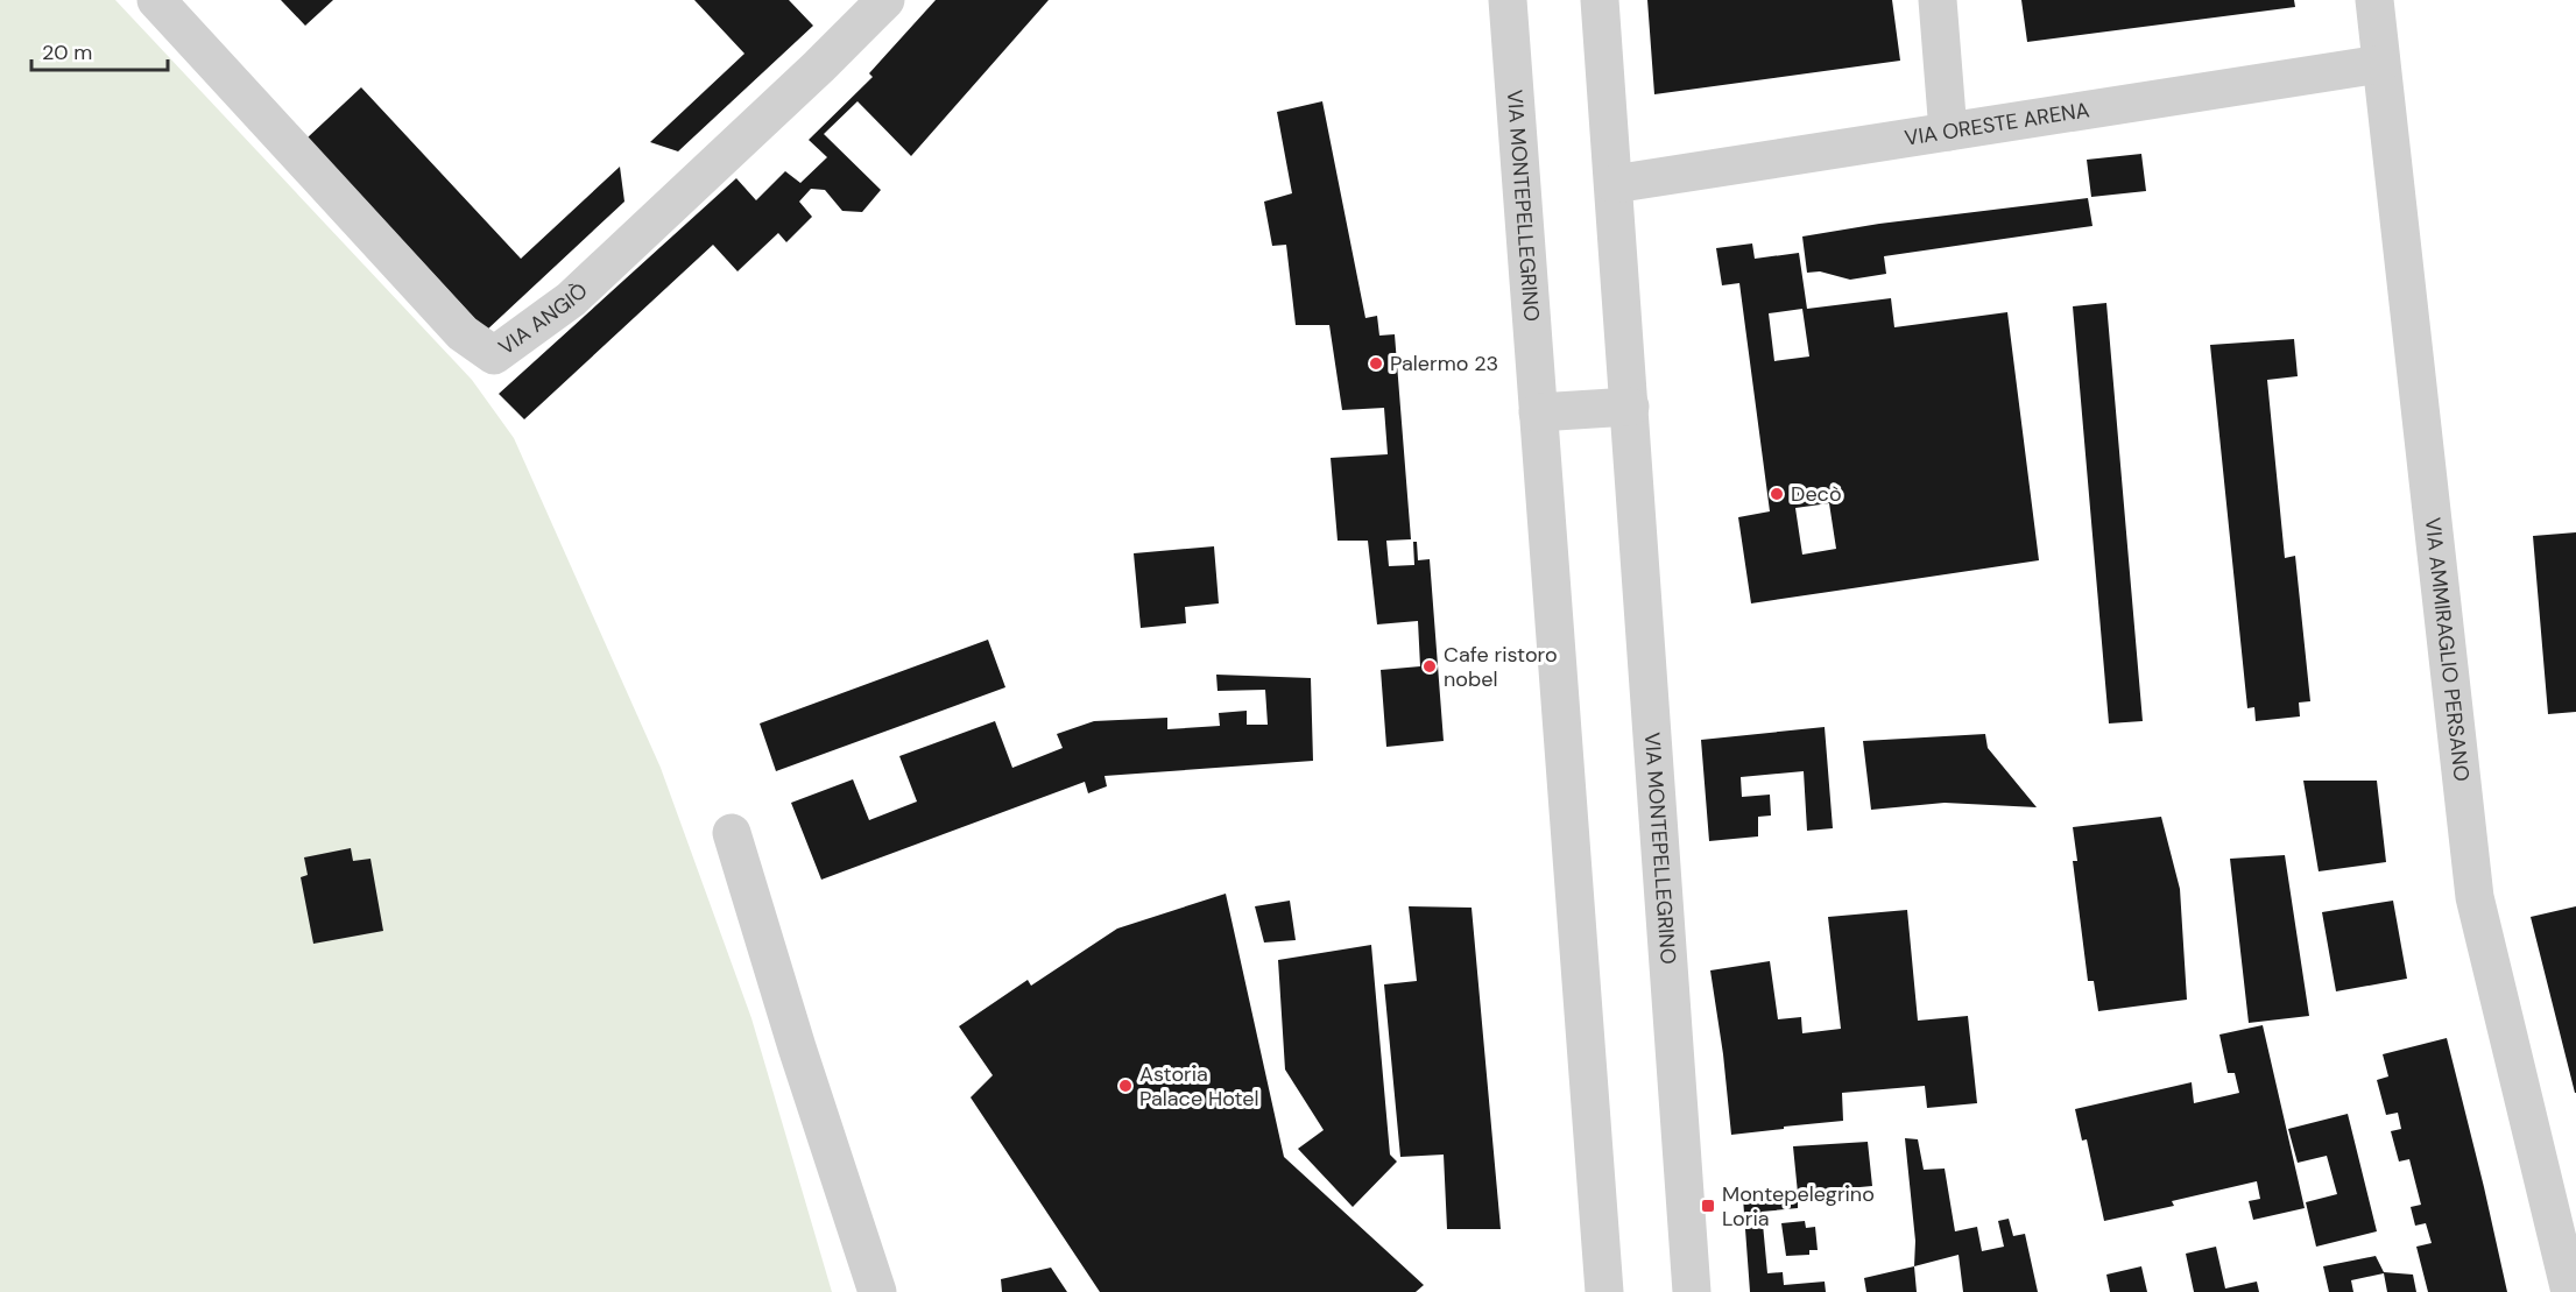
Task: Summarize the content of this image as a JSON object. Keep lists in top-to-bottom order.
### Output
{
  "streets": {
    "street": [
      "VIA ORESTE ARENA",
      "VIA MONTEPELLEGRINO",
      "VIA ANGIÒ",
      "VIA AMMIRAGLIO PERSANO"
    ]
  },
  "crossings": [
    ["VIA ORESTE ARENA", "VIA MONTEPELLEGRINO"],
    ["VIA ORESTE ARENA", "VIA AMMIRAGLIO PERSANO"]
  ],
  "places": {
    "other": [
      "Palermo 23",
      "Decò",
      "Cafe ristoro nobel",
      "Astoria Palace Hotel"
    ],
    "transit": ["Montepelegrino Loria"]
  },
  "scale_bar": "20 m"
}
